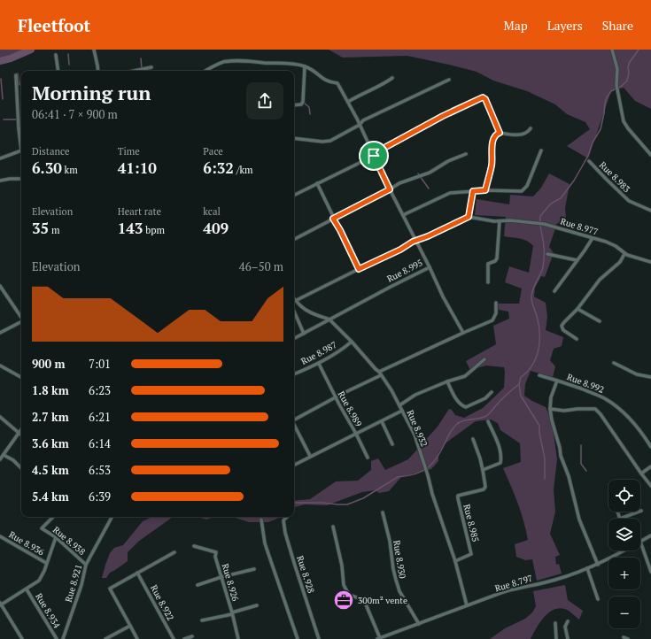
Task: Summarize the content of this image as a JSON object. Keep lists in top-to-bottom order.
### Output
{
  "streets": {
    "street": [
      "Rue 8.983",
      "Rue 8.977",
      "Rue 8.995",
      "Rue 8.987",
      "Rue 8.992",
      "Rue 8.989",
      "Rue 8.932",
      "Rue 8.985",
      "Rue 8.938",
      "Rue 8.936",
      "Rue 8.930",
      "Rue 8.928",
      "Rue 8.926",
      "Rue 8.921",
      "Rue 8.797",
      "Rue 8.922",
      "Rue 8.934"
    ]
  },
  "crossings": [
    ["Rue 8.995", "Rue 8.932"],
    ["Rue 8.987", "Rue 8.989"],
    ["Rue 8.987", "Rue 8.932"],
    ["Rue 8.989", "Rue 8.932"],
    ["Rue 8.932", "Rue 8.985"],
    ["Rue 8.932", "Rue 8.797"],
    ["Rue 8.938", "Rue 8.921"],
    ["Rue 8.930", "Rue 8.797"]
  ],
  "places": {
    "office": ["300m² vente"]
  },
  "page": {
    "header": "Fleetfoot",
    "nav": ["Map", "Layers", "Share"],
    "heading": ["Morning run", "06:41 · 7 × 900 m"],
    "stats": [
      ["Distance", "6.30 km"],
      ["Time", "41:10"],
      ["Pace", "6:32 /km"],
      ["Elevation", "35 m"],
      ["Heart rate", "143 bpm"],
      ["kcal", "409"]
    ],
    "chart": ["Elevation", "46–50 m"],
    "list": [
      {
        "name": "900 m",
        "note": "7:01"
      },
      {
        "name": "1.8 km",
        "note": "6:23"
      },
      {
        "name": "2.7 km",
        "note": "6:21"
      },
      {
        "name": "3.6 km",
        "note": "6:14"
      },
      {
        "name": "4.5 km",
        "note": "6:53"
      },
      {
        "name": "5.4 km",
        "note": "6:39"
      }
    ],
    "map_buttons": ["+", "−"]
  }
}
